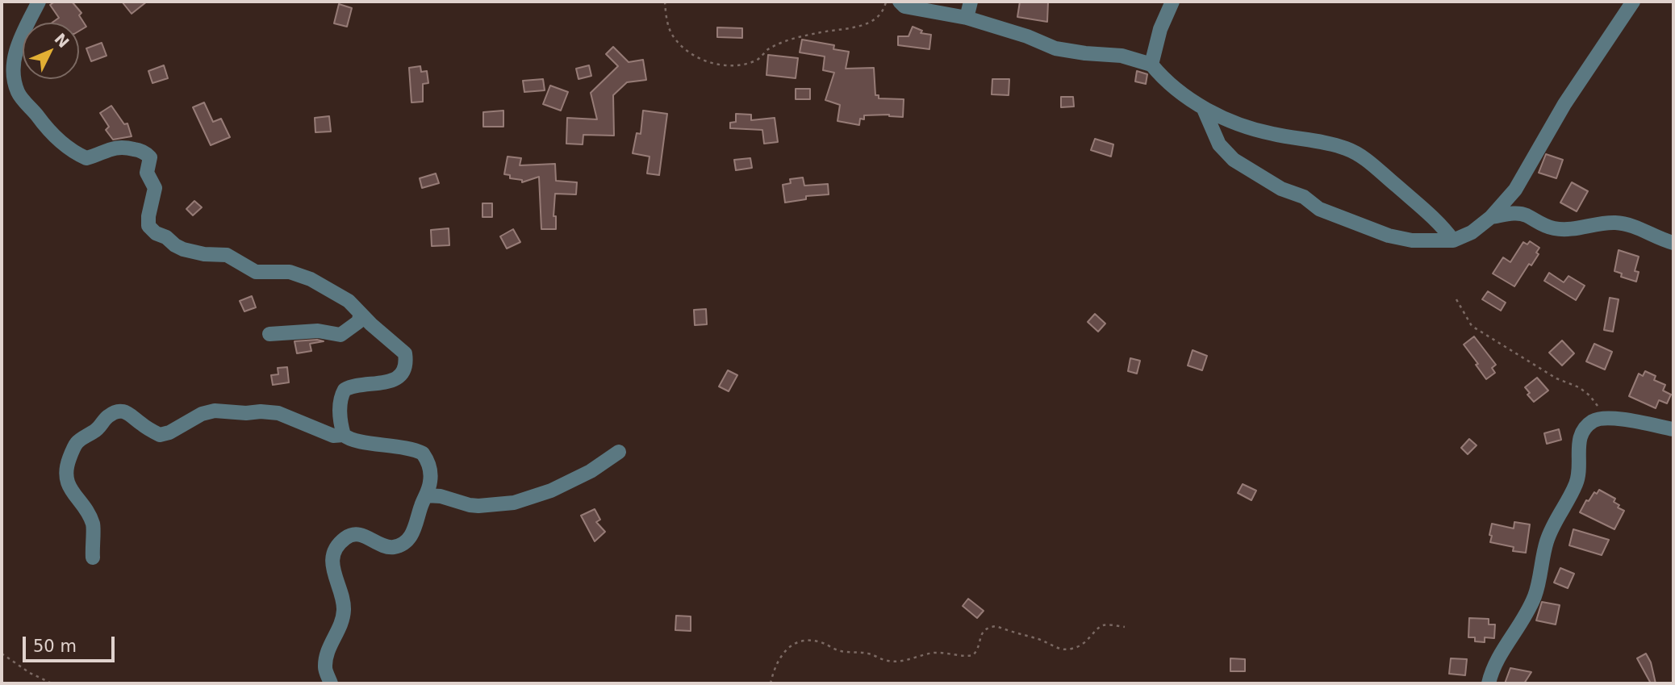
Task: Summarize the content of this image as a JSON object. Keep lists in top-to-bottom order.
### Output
{
  "scale_bar": "50 m",
  "north": "top right"
}
